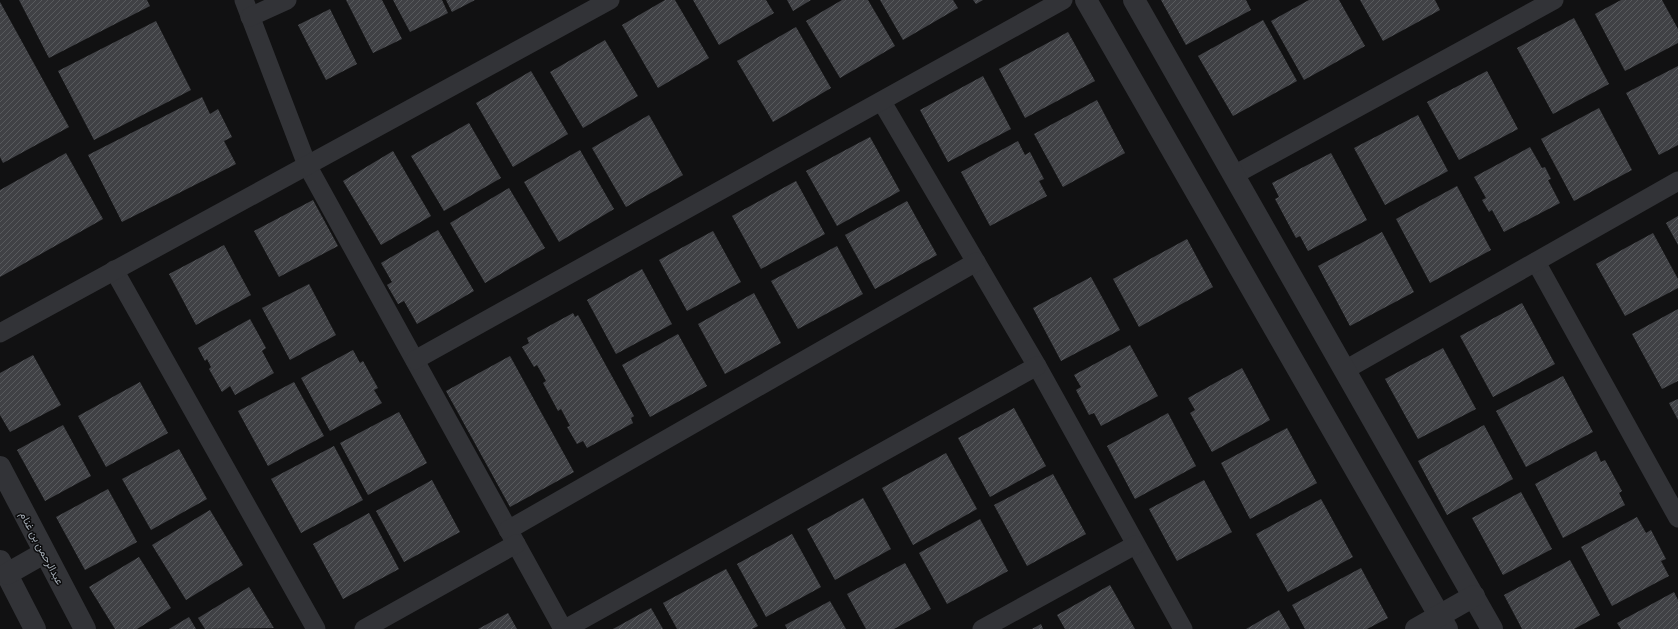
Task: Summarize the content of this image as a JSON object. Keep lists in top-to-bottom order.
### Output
{
  "streets": {
    "street": ["عبدالرحمن بن غنام"]
  }
}
